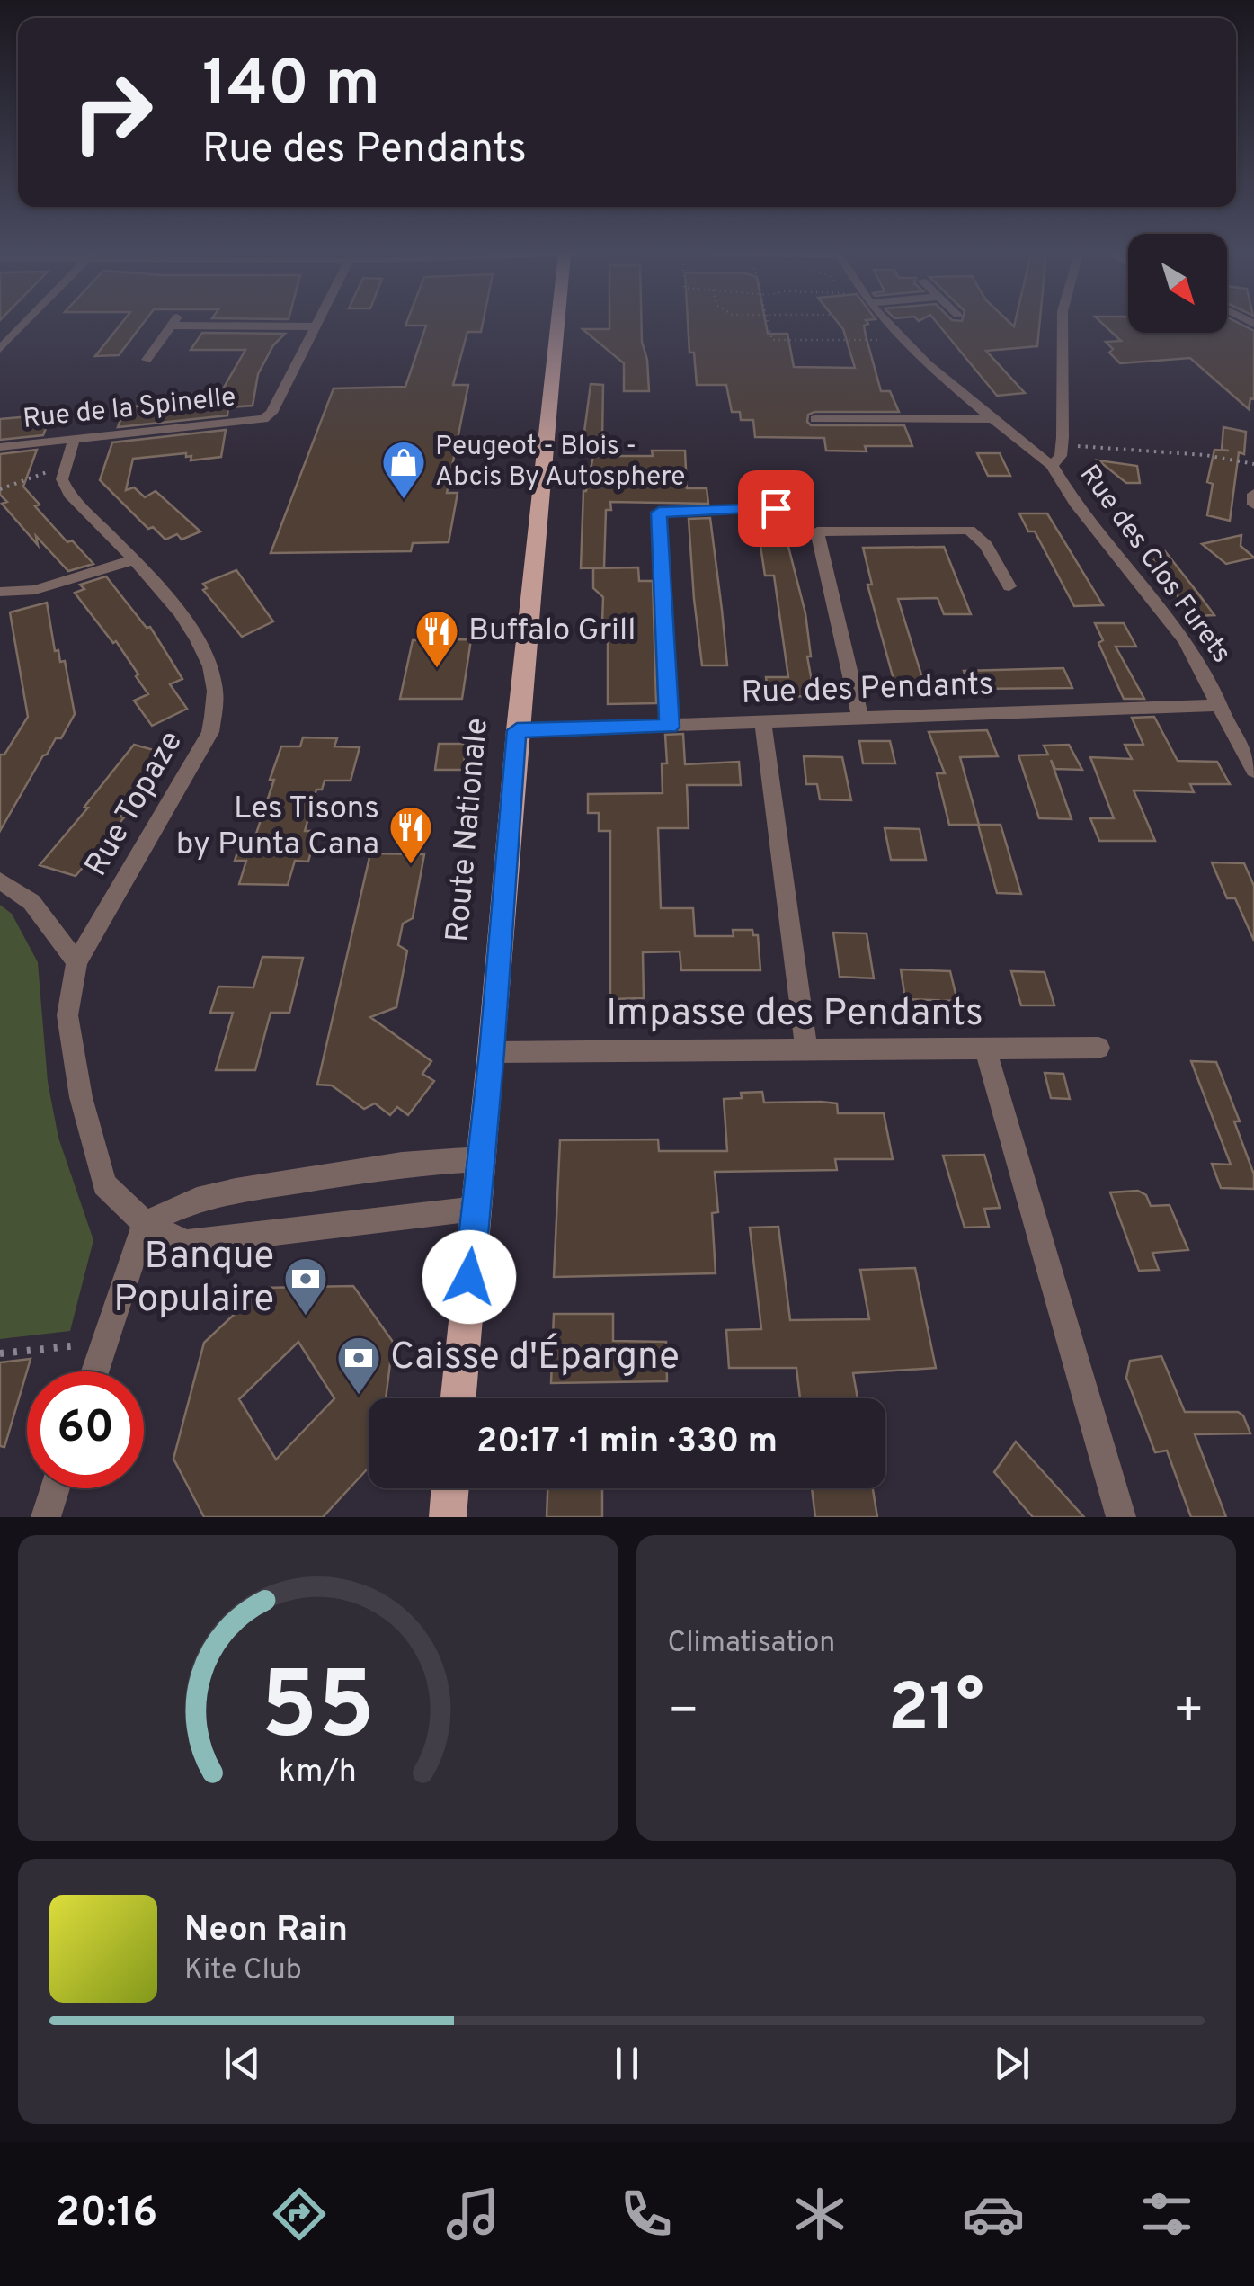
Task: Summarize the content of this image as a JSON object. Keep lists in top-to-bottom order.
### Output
{
  "streets": {
    "main road": ["Route Nationale"],
    "street": [
      "Rue de la Spinelle",
      "Rue des Clos Furets",
      "Rue des Pendants",
      "Rue Topaze",
      "Impasse des Pendants"
    ]
  },
  "crossings": [
    ["Rue des Clos Furets", "Rue des Pendants"],
    ["Rue des Pendants", "Route Nationale"],
    ["Rue Topaze", "Route Nationale"],
    ["Route Nationale", "Impasse des Pendants"]
  ],
  "places": {
    "shop": ["Peugeot - Blois - Abcis By Autosphere"],
    "restaurant": ["Buffalo Grill", "Les Tisons by Punta Cana"],
    "bank": ["Banque Populaire", "Caisse d'Épargne"]
  },
  "north": "bottom right",
  "page": {
    "turn": ["140 m", "Rue des Pendants"],
    "limit": "60",
    "trip": "20:17 · 1 min · 330 m",
    "tile": "Climatisation",
    "heat": ["−", "21°", "+"],
    "song": ["Neon Rain", "Kite Club"],
    "tabs": "20:16",
    "gauge": ["55", "km/h"]
  }
}
